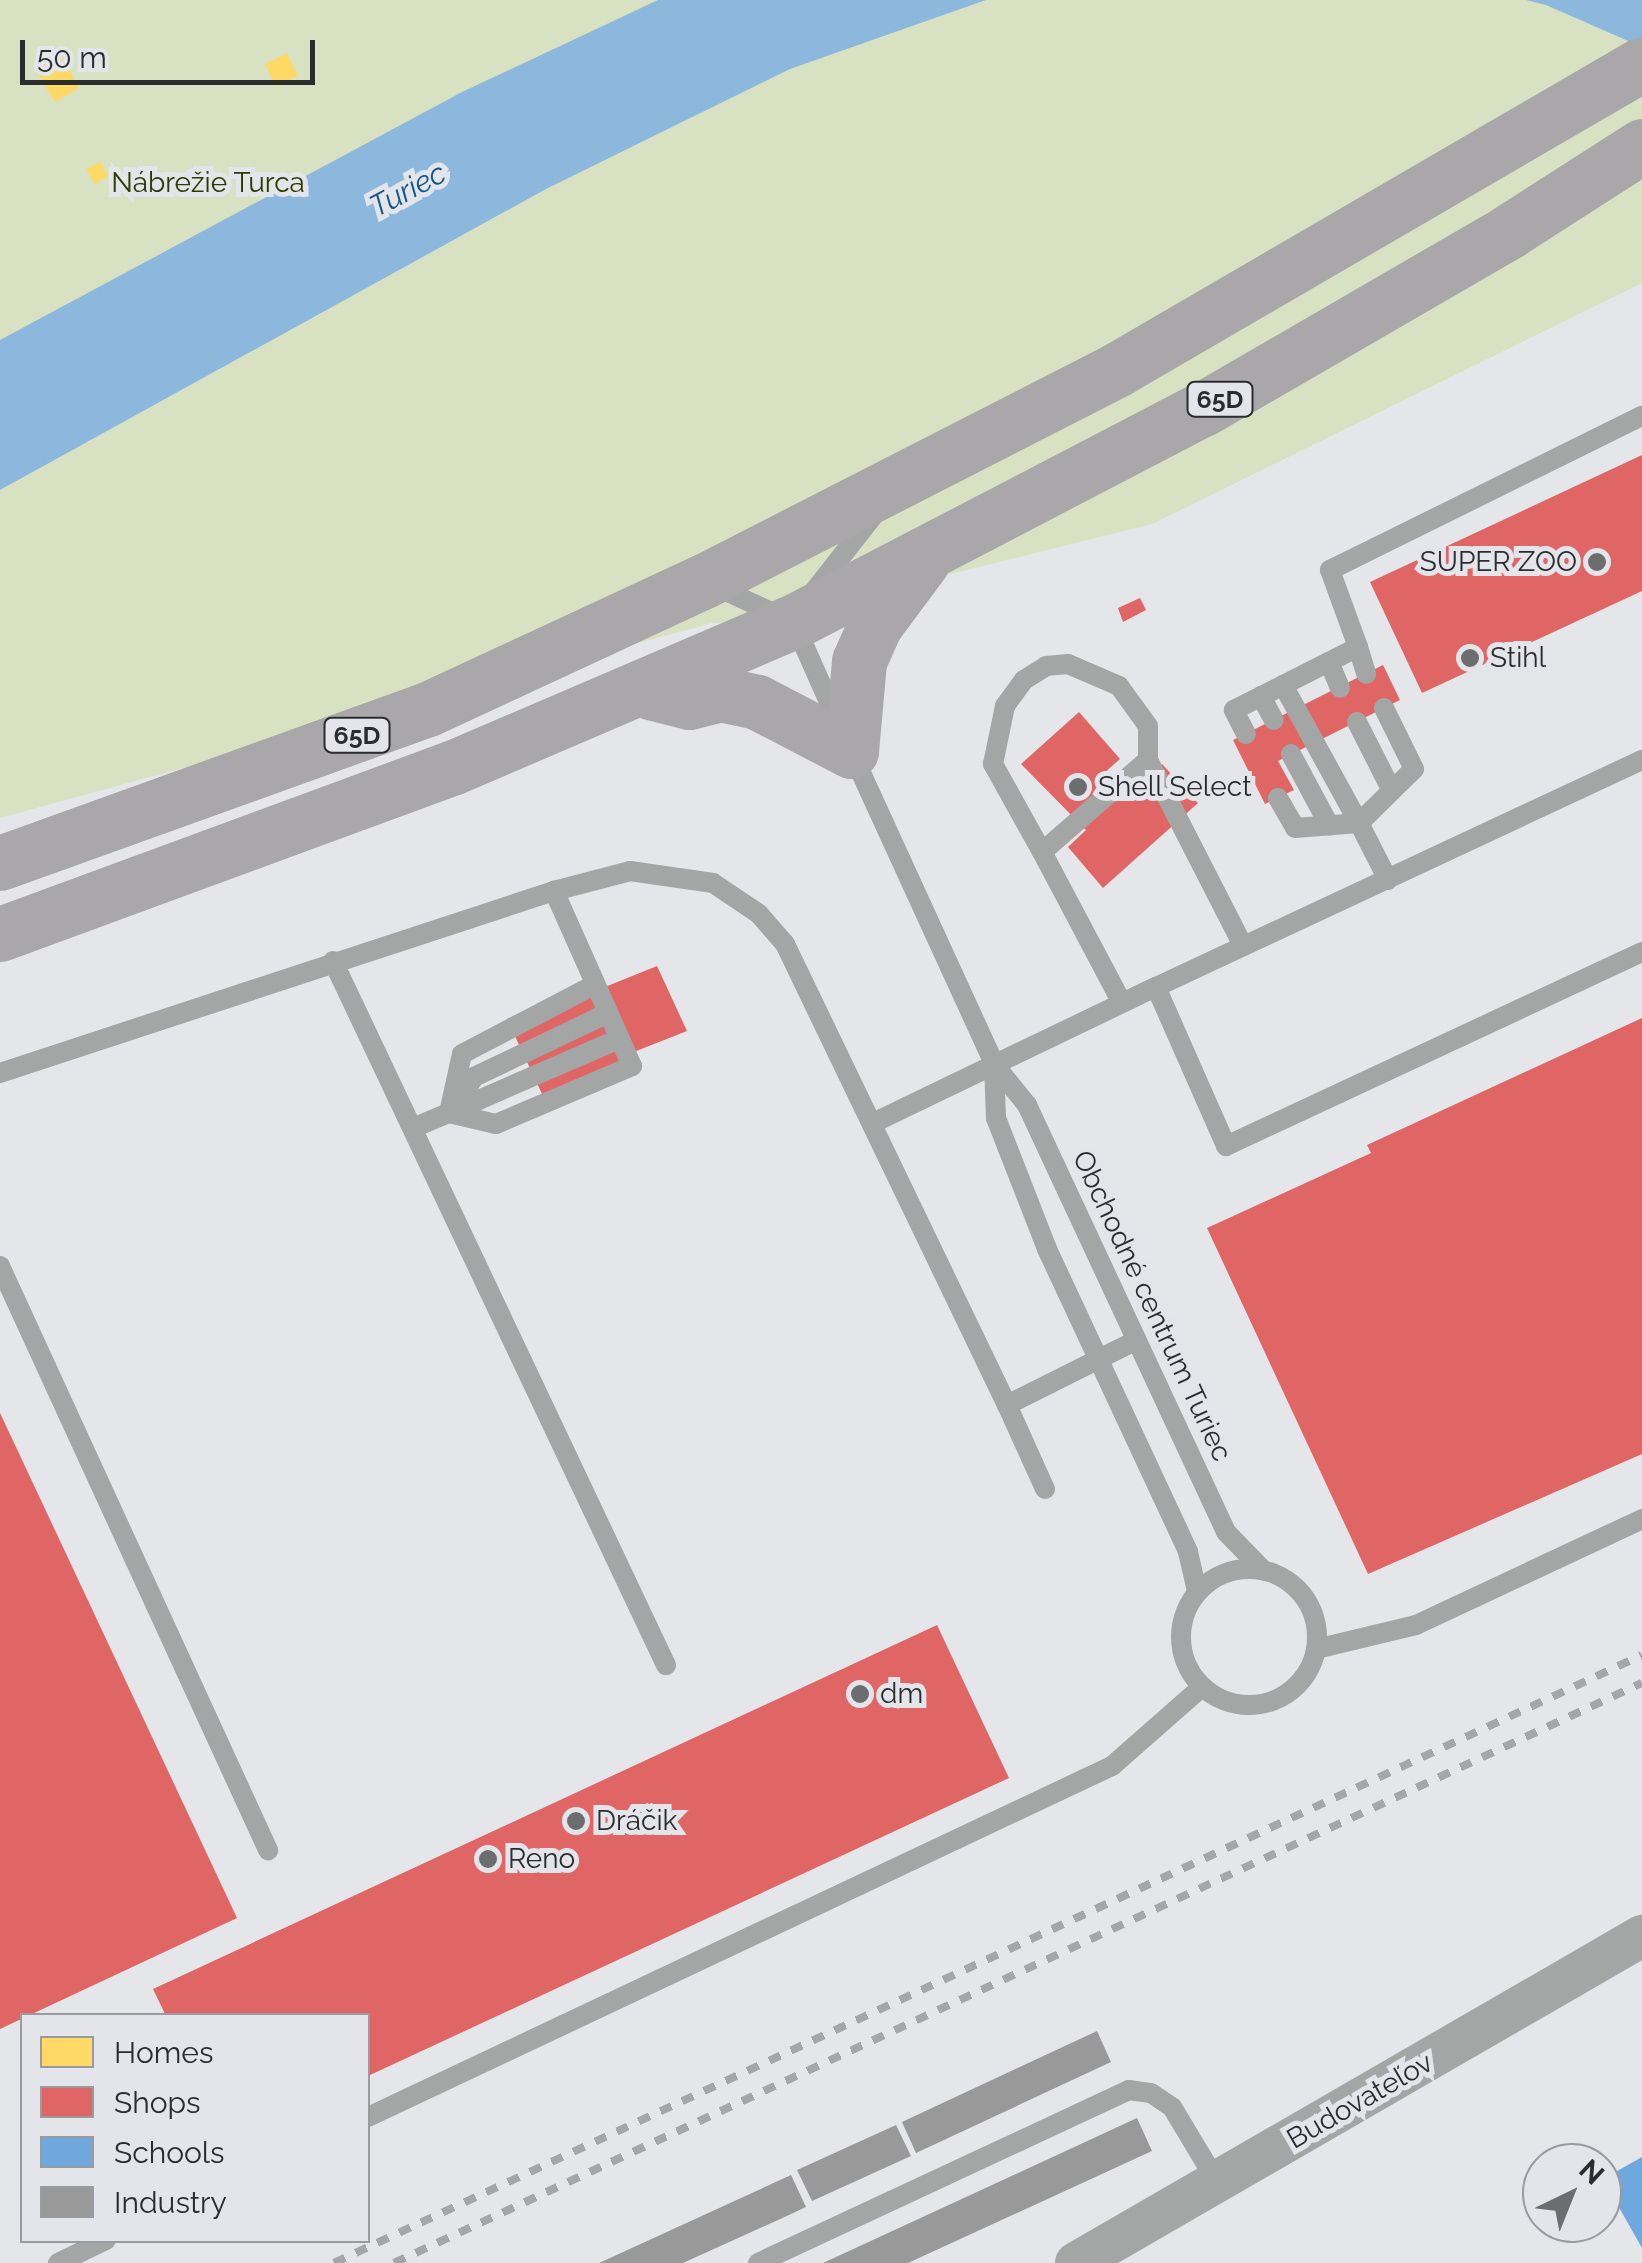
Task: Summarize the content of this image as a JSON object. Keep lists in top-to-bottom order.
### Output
{
  "streets": {
    "main road": ["65D"],
    "street": ["Budovateľov"],
    "lane": ["Obchodné centrum Turiec"]
  },
  "crossings": [
    ["65D", "Obchodné centrum Turiec"]
  ],
  "water": ["Turiec"],
  "parks": ["Nábrežie Turca"],
  "places": [
    "SUPER ZOO",
    "Stihl",
    "Shell Select",
    "dm",
    "Dráčik",
    "Reno"
  ],
  "legend": [
    "Homes",
    "Shops",
    "Schools",
    "Industry"
  ],
  "scale_bar": "50 m",
  "north": "top right"
}
